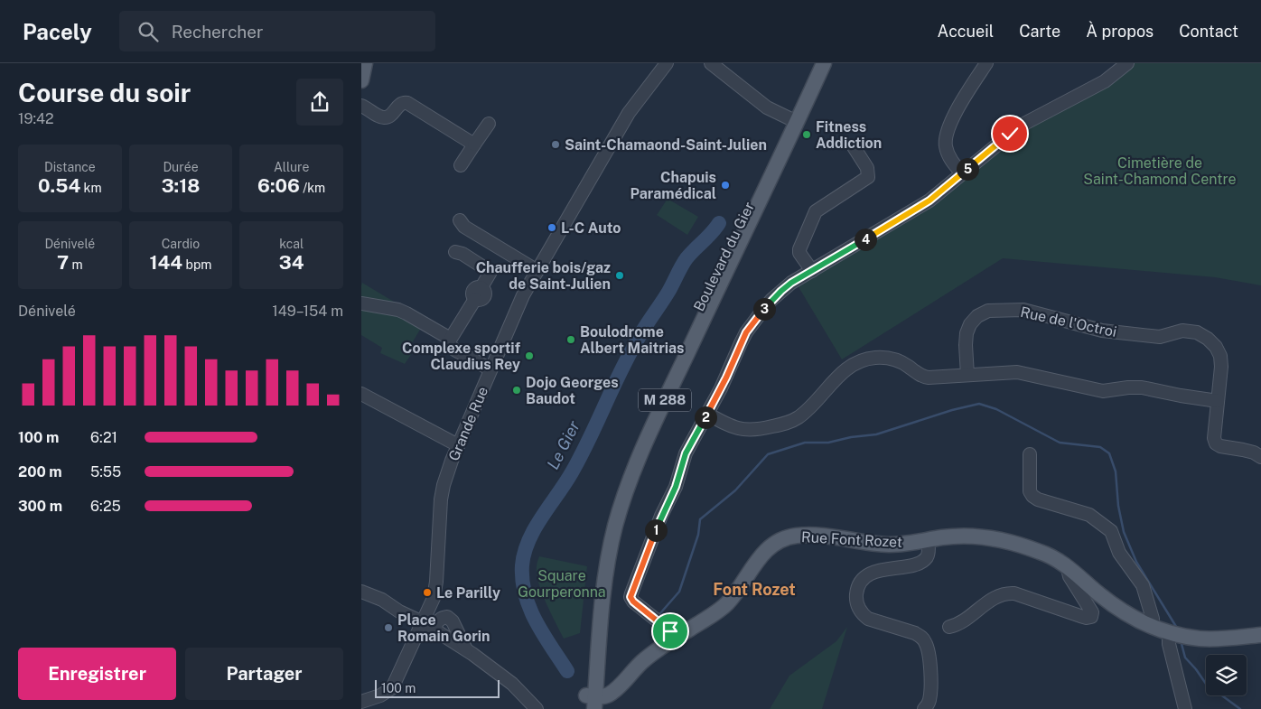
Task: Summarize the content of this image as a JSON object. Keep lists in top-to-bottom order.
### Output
{
  "streets": {
    "main road": ["Boulevard du Gier", "M 288", "Rue Font Rozet"],
    "street": ["Rue de l'Octroi", "Grande Rue"]
  },
  "crossings": [
    ["Boulevard du Gier", "M 288"],
    ["Boulevard du Gier", "Rue Font Rozet"]
  ],
  "districts": ["Font Rozet"],
  "water": ["Le Gier"],
  "parks": ["Cimetière de Saint-Chamond Centre", "Square Gourperonna"],
  "places": [
    "Fitness Addiction",
    "Saint-Chamaond-Saint-Julien",
    "Chapuis Paramédical",
    "L-C Auto",
    "Chaufferie bois/gaz de Saint-Julien",
    "Boulodrome Albert Maitrias",
    "Complexe sportif Claudius Rey",
    "Dojo Georges Baudot",
    "Le Parilly",
    "Place Romain Gorin"
  ],
  "scale_bar": "100 m",
  "page": {
    "header": "Pacely",
    "search": "Rechercher",
    "nav": [
      "Accueil",
      "Carte",
      "À propos",
      "Contact"
    ],
    "heading": ["Course du soir", "19:42"],
    "stats": [
      ["Distance", "0.54 km"],
      ["Durée", "3:18"],
      ["Allure", "6:06 /km"],
      ["Dénivelé", "7 m"],
      ["Cardio", "144 bpm"],
      ["kcal", "34"]
    ],
    "pins": [
      "5",
      "4",
      "3",
      "2",
      "1"
    ],
    "chart": ["Dénivelé", "149–154 m"],
    "list": [
      {
        "name": "100 m",
        "note": "6:21"
      },
      {
        "name": "200 m",
        "note": "5:55"
      },
      {
        "name": "300 m",
        "note": "6:25"
      }
    ],
    "buttons": ["Enregistrer", "Partager"],
    "scale": "100 m"
  }
}
